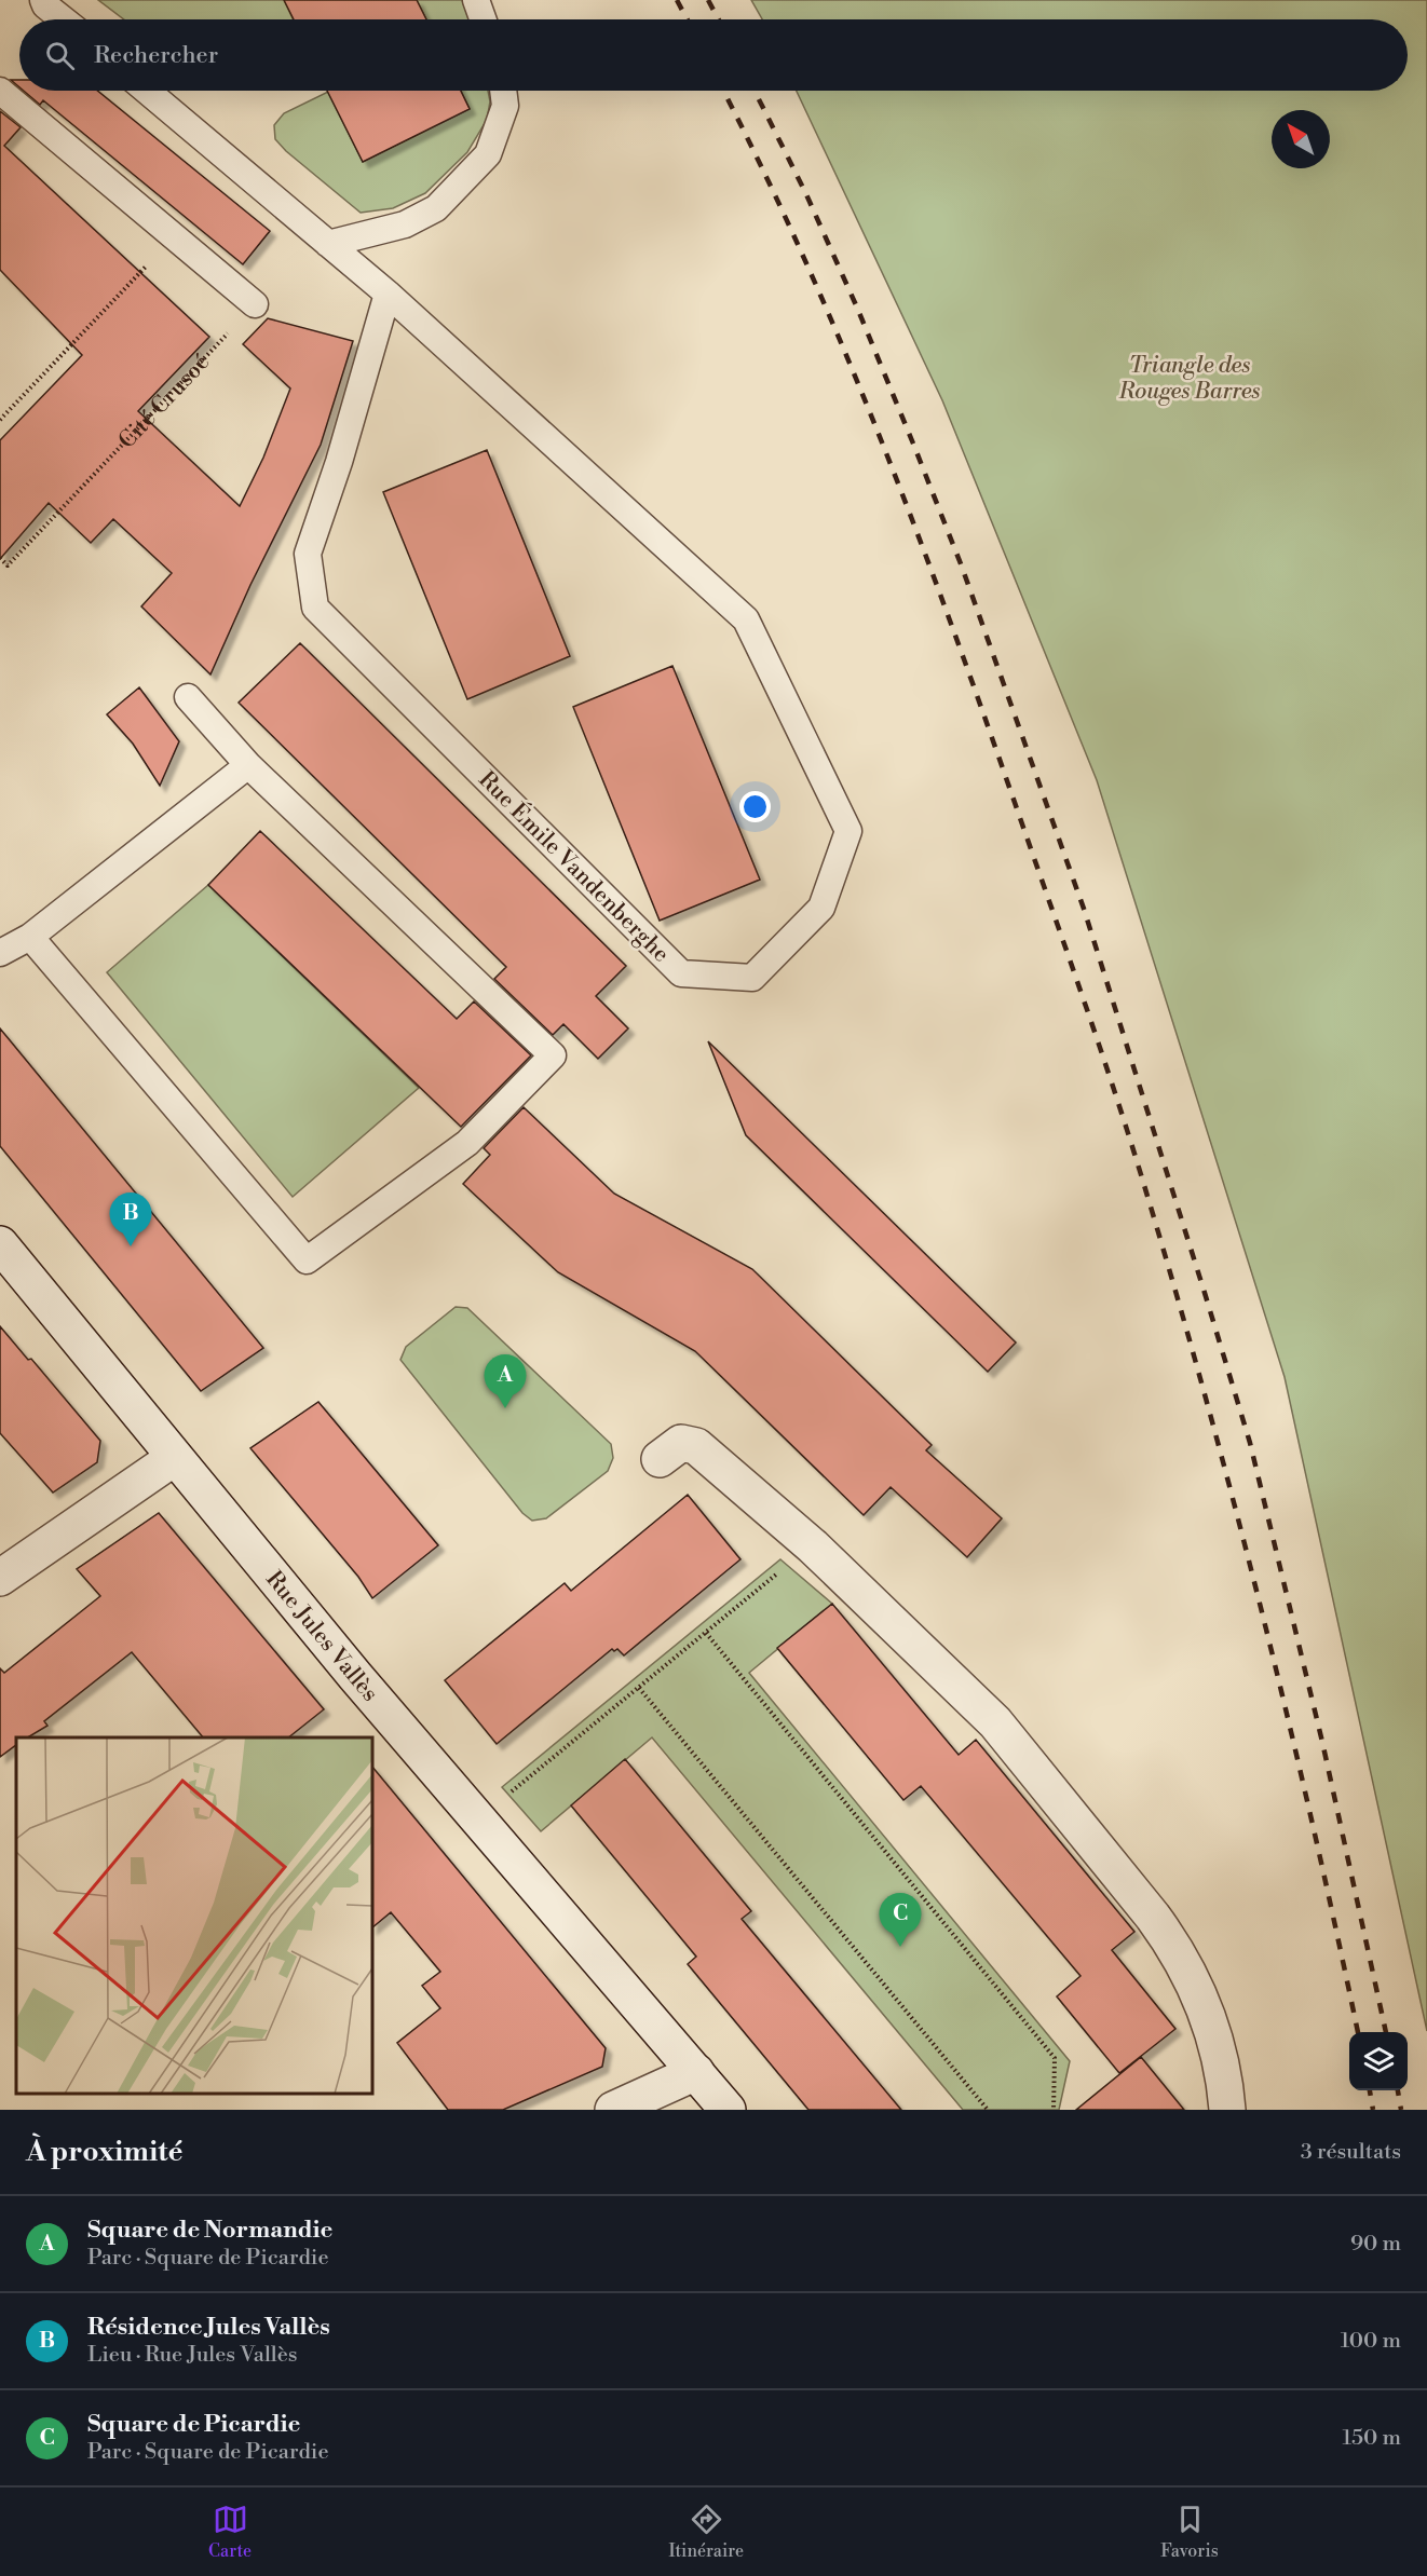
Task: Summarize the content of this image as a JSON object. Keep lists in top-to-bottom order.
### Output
{
  "streets": {
    "street": ["Rue Jules Vallès"],
    "lane": ["Rue Émile Vandenberghe"],
    "path": ["Cité Crusoé"]
  },
  "parks": ["Triangle des Rouges Barres"],
  "north": "top left",
  "page": {
    "search": "Rechercher",
    "pins": ["B", "A", "C"],
    "heading": ["À proximité", "3 résultats"],
    "list": [
      {
        "mark": "A",
        "name": "Square de Normandie",
        "note": "Parc · Square de Picardie",
        "value": "90 m"
      },
      {
        "mark": "B",
        "name": "Résidence Jules Vallès",
        "note": "Lieu · Rue Jules Vallès",
        "value": "100 m"
      },
      {
        "mark": "C",
        "name": "Square de Picardie",
        "note": "Parc · Square de Picardie",
        "value": "150 m"
      }
    ],
    "nav": ["Carte", "Itinéraire", "Favoris"]
  }
}
